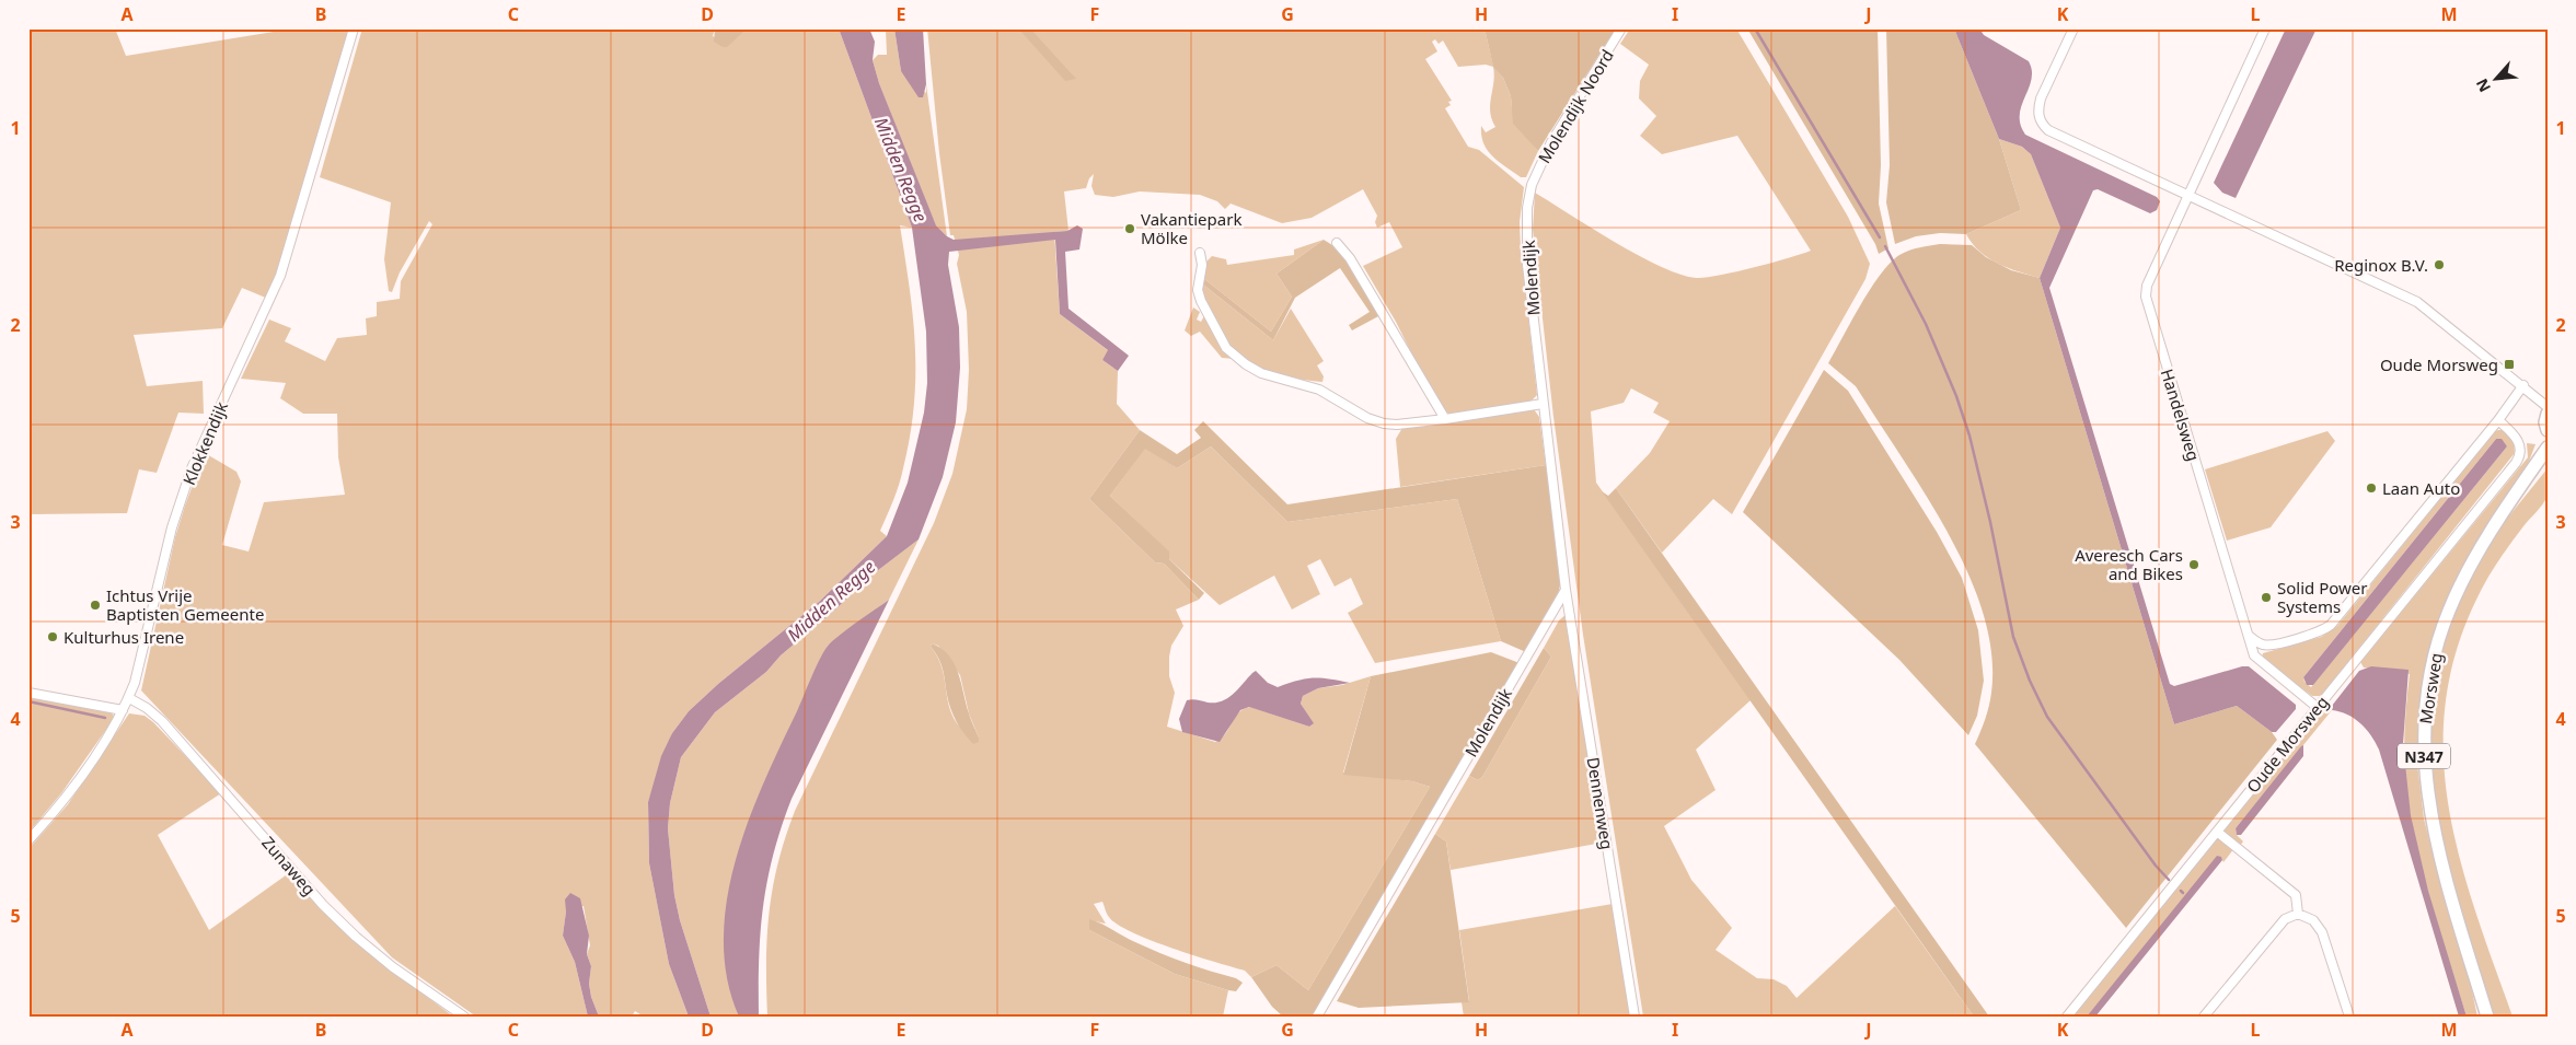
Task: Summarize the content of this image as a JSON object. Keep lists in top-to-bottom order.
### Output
{
  "streets": {
    "main road": ["Morsweg", "N347"],
    "street": [
      "Molendijk Noord",
      "Molendijk",
      "Handelsweg",
      "Klokkendijk",
      "Oude Morsweg",
      "Dennenweg",
      "Zunaweg"
    ]
  },
  "crossings": [
    ["Molendijk Noord", "Molendijk"],
    ["Molendijk", "Dennenweg"],
    ["Handelsweg", "Oude Morsweg"],
    ["Klokkendijk", "Zunaweg"]
  ],
  "water": ["Midden Regge"],
  "places": {
    "other": [
      "Vakantiepark Mölke",
      "Reginox B.V.",
      "Laan Auto",
      "Averesch Cars and Bikes",
      "Solid Power Systems",
      "Ichtus Vrije Baptisten Gemeente",
      "Kulturhus Irene"
    ],
    "transit": ["Oude Morsweg"]
  },
  "north": "bottom left",
  "grid": {
    "columns": [
      "A",
      "B",
      "C",
      "D",
      "E",
      "F",
      "G",
      "H",
      "I",
      "J",
      "K",
      "L",
      "M"
    ],
    "rows": [
      "1",
      "2",
      "3",
      "4",
      "5"
    ]
  }
}
